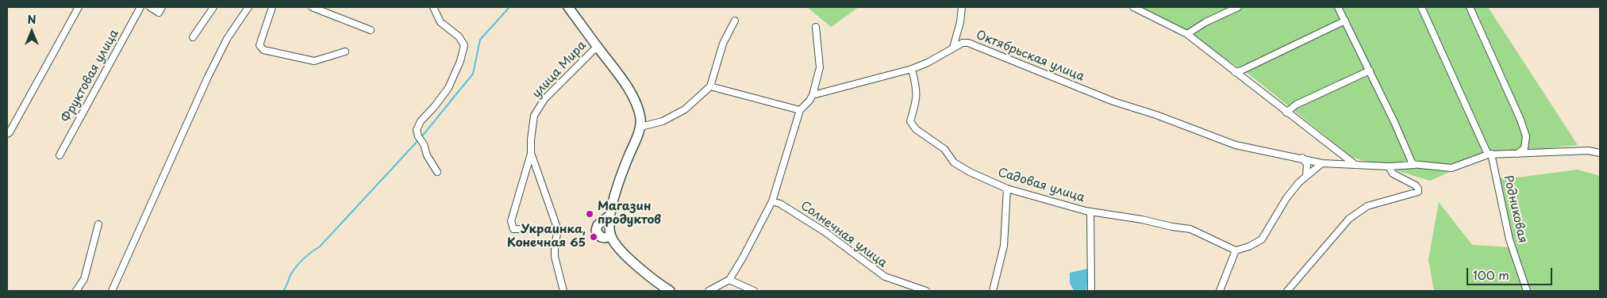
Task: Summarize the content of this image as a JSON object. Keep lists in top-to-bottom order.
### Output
{
  "streets": {
    "street": [
      "Октябрьская улица",
      "улица Мира",
      "Фруктовая улица",
      "Садовая улица",
      "Родниковая",
      "Солнечная улица"
    ]
  },
  "crossings": [
    ["Октябрьская улица", "Садовая улица"],
    ["Октябрьская улица", "Родниковая"]
  ],
  "places": ["Магазин продуктов", "Украинка, Конечная 65"],
  "scale_bar": "100 m",
  "north": "top"
}
